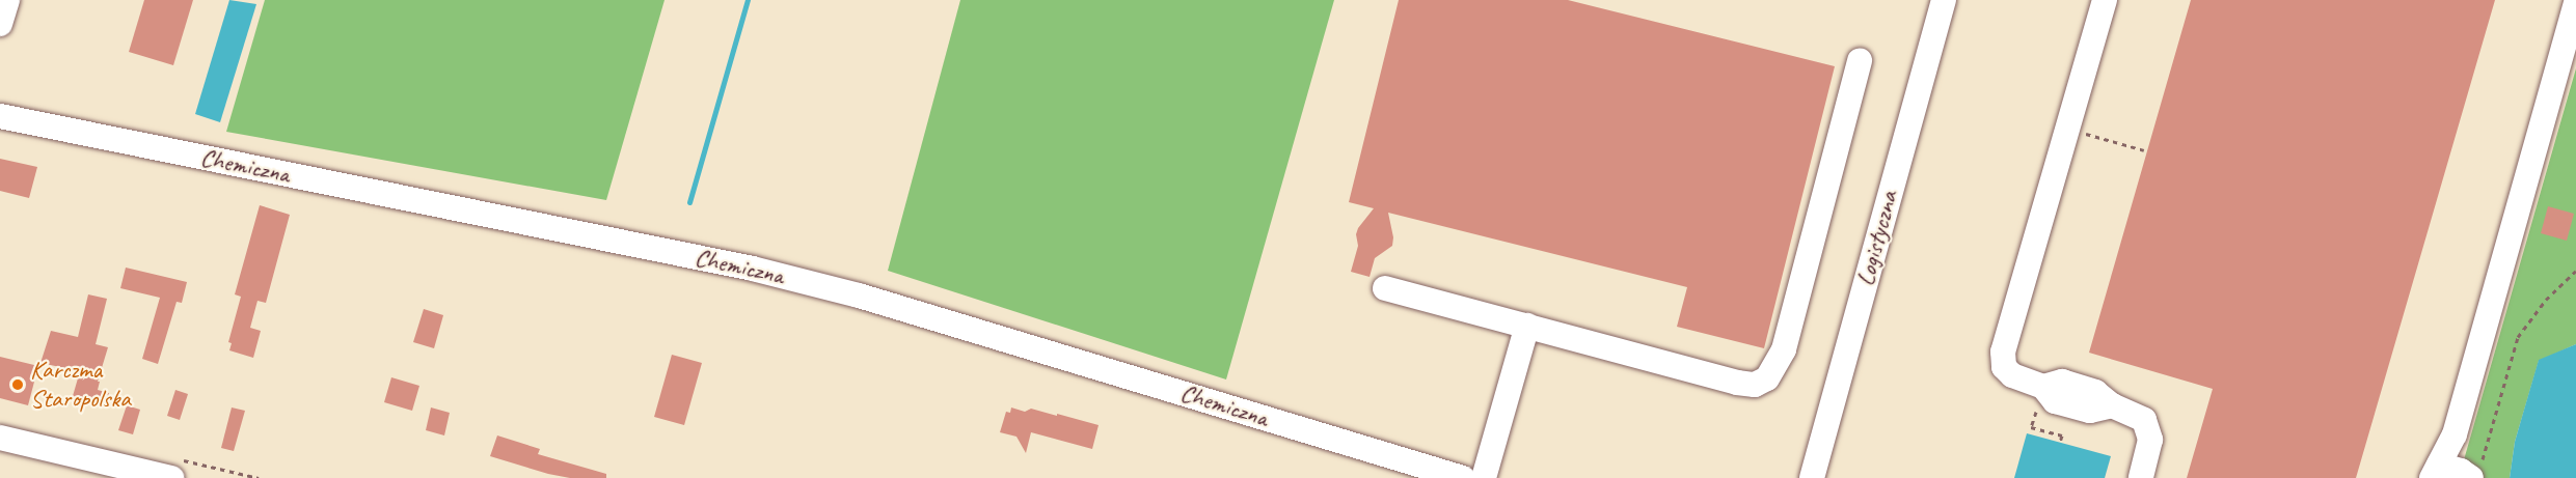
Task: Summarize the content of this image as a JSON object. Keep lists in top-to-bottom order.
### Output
{
  "streets": {
    "street": ["Chemiczna", "Logistyczna"]
  },
  "places": ["Karczma Staropolska"]
}
